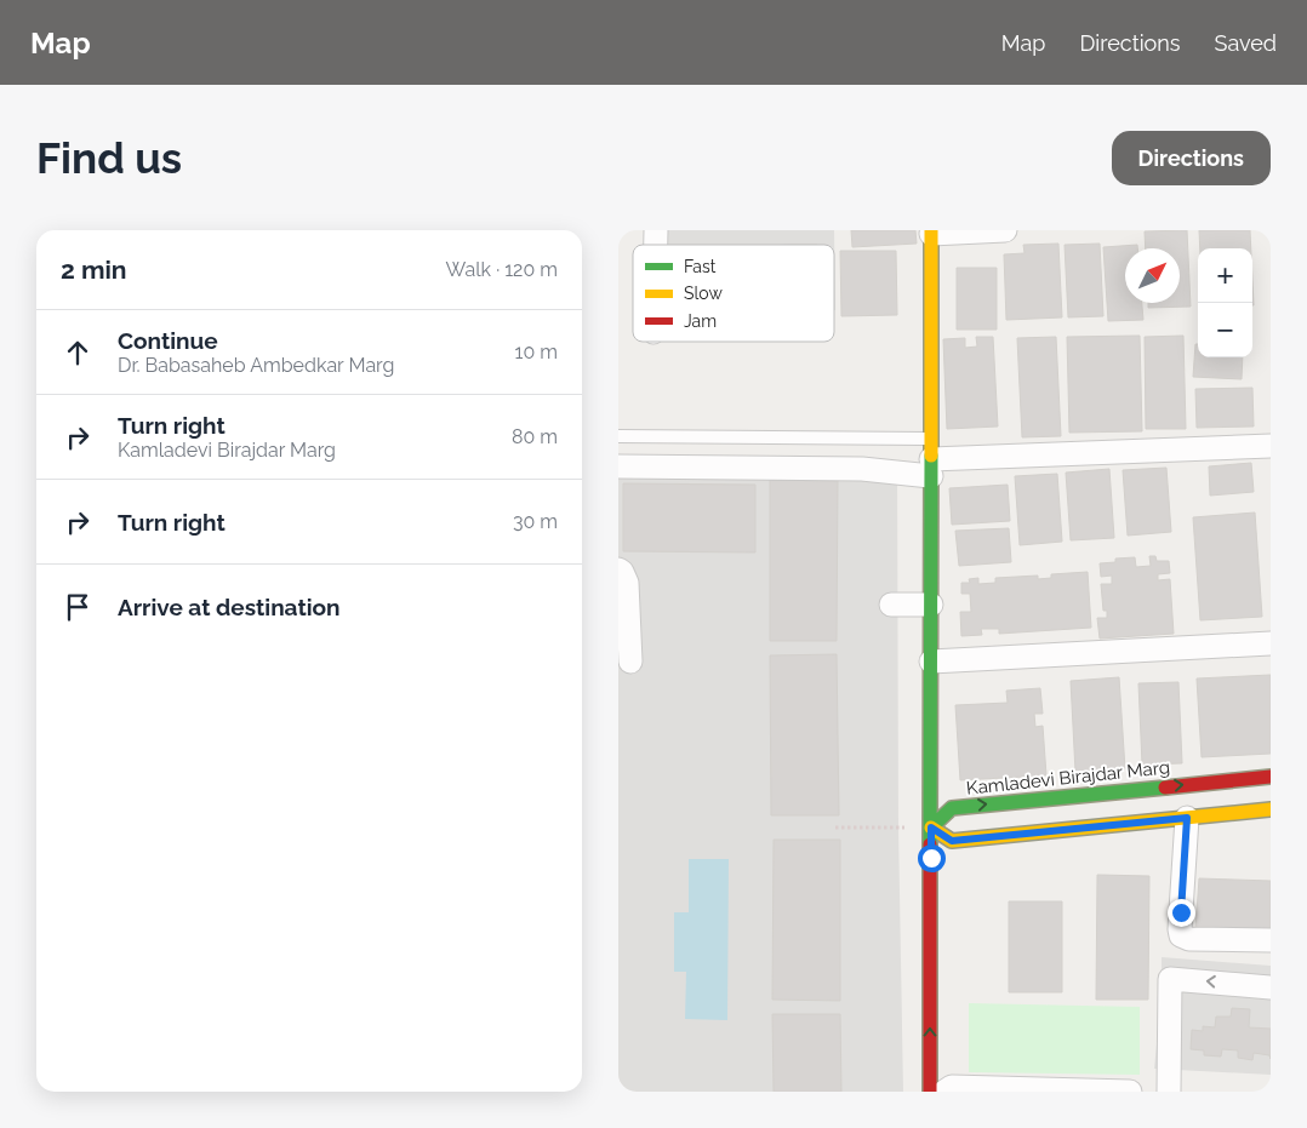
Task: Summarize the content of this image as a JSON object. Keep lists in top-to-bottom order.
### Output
{
  "streets": {
    "street": ["Kamladevi Birajdar Marg"]
  },
  "legend": ["Fast", "Slow", "Jam"],
  "north": "top right",
  "page": {
    "header": "Map",
    "nav": ["Map", "Directions", "Saved"],
    "buttons": "Directions",
    "title": "Find us",
    "heading": ["2 min", "Walk · 120 m"],
    "map_buttons": ["+", "−"],
    "list": [
      ["Continue", "Dr. Babasaheb Ambedkar Marg", "10 m"],
      ["Turn right", "Kamladevi Birajdar Marg", "80 m"],
      ["Turn right", "30 m"],
      "Arrive at destination"
    ]
  }
}
